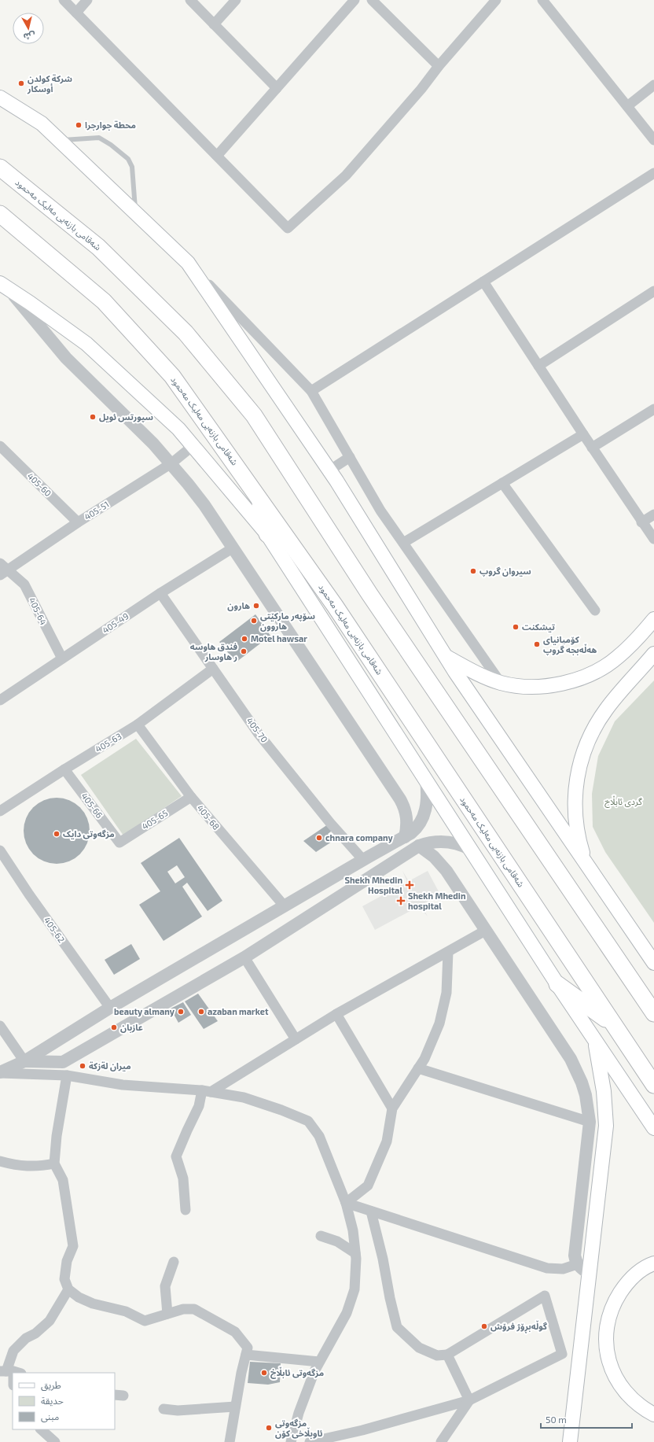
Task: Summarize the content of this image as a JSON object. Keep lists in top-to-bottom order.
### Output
{
  "streets": {
    "highway": ["شەقامی بازنەیی مەلیک مەحمود"],
    "street": [
      "405-60",
      "405-51",
      "405-64",
      "405-49",
      "405-70",
      "405-63",
      "405-66",
      "405-68",
      "405-65",
      "405-62"
    ]
  },
  "crossings": [
    ["405-60", "405-51"],
    ["405-51", "405-64"],
    ["405-64", "405-49"],
    ["405-49", "405-70"],
    ["405-70", "405-63"],
    ["405-63", "405-66"],
    ["405-63", "405-68"],
    ["405-66", "405-65"],
    ["405-68", "405-65"]
  ],
  "parks": ["گردی ئابڵاخ"],
  "places": {
    "other": [
      "شرکة کولدن أوسکار",
      "محطة جوارجرا",
      "سپورتس ئويل",
      "سیروان گروپ",
      "هارون",
      "سۆپەر ماركێتی هاروون",
      "تيشكنت",
      "Motel hawsar",
      "کۆمپانیای ھەڵەبجە گروپ",
      "فندق هاوسه ر هاوسار",
      "مزگەوتی دایک",
      "chnara company",
      "beauty almany",
      "azaban market",
      "عازبان",
      "ميران لةزكة",
      "گوڵەبڕۆژ فرۆش",
      "مزگەوتی ئابڵاخ",
      "مزگەوتی ئاوبڵاخی کۆن"
    ],
    "health": ["Shekh Mhedin Hospital", "Shekh Mhedin hospital"]
  },
  "legend": ["طريق", "حديقة", "مبنى"],
  "scale_bar": "50 m",
  "north": "bottom"
}
